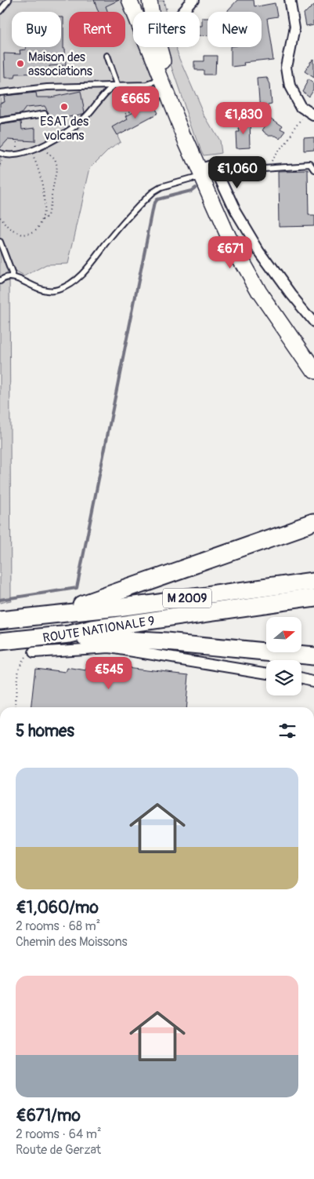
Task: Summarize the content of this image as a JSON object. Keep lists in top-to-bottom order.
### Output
{
  "streets": {
    "highway": ["M 2009", "ROUTE NATIONALE 9"]
  },
  "places": ["Maison des associations", "ESAT des volcans"],
  "north": "right",
  "page": {
    "chip": [
      "Buy",
      "Rent",
      "Filters",
      "New"
    ],
    "price": [
      "€665",
      "€1,830",
      "€1,060",
      "€671",
      "€545"
    ],
    "heading": "5 homes",
    "list": [
      {
        "name": "€1,060/mo",
        "note": "2 rooms · 68 m² · Chemin des Moissons"
      },
      {
        "name": "€671/mo",
        "note": "2 rooms · 64 m² · Route de Gerzat"
      }
    ]
  }
}
